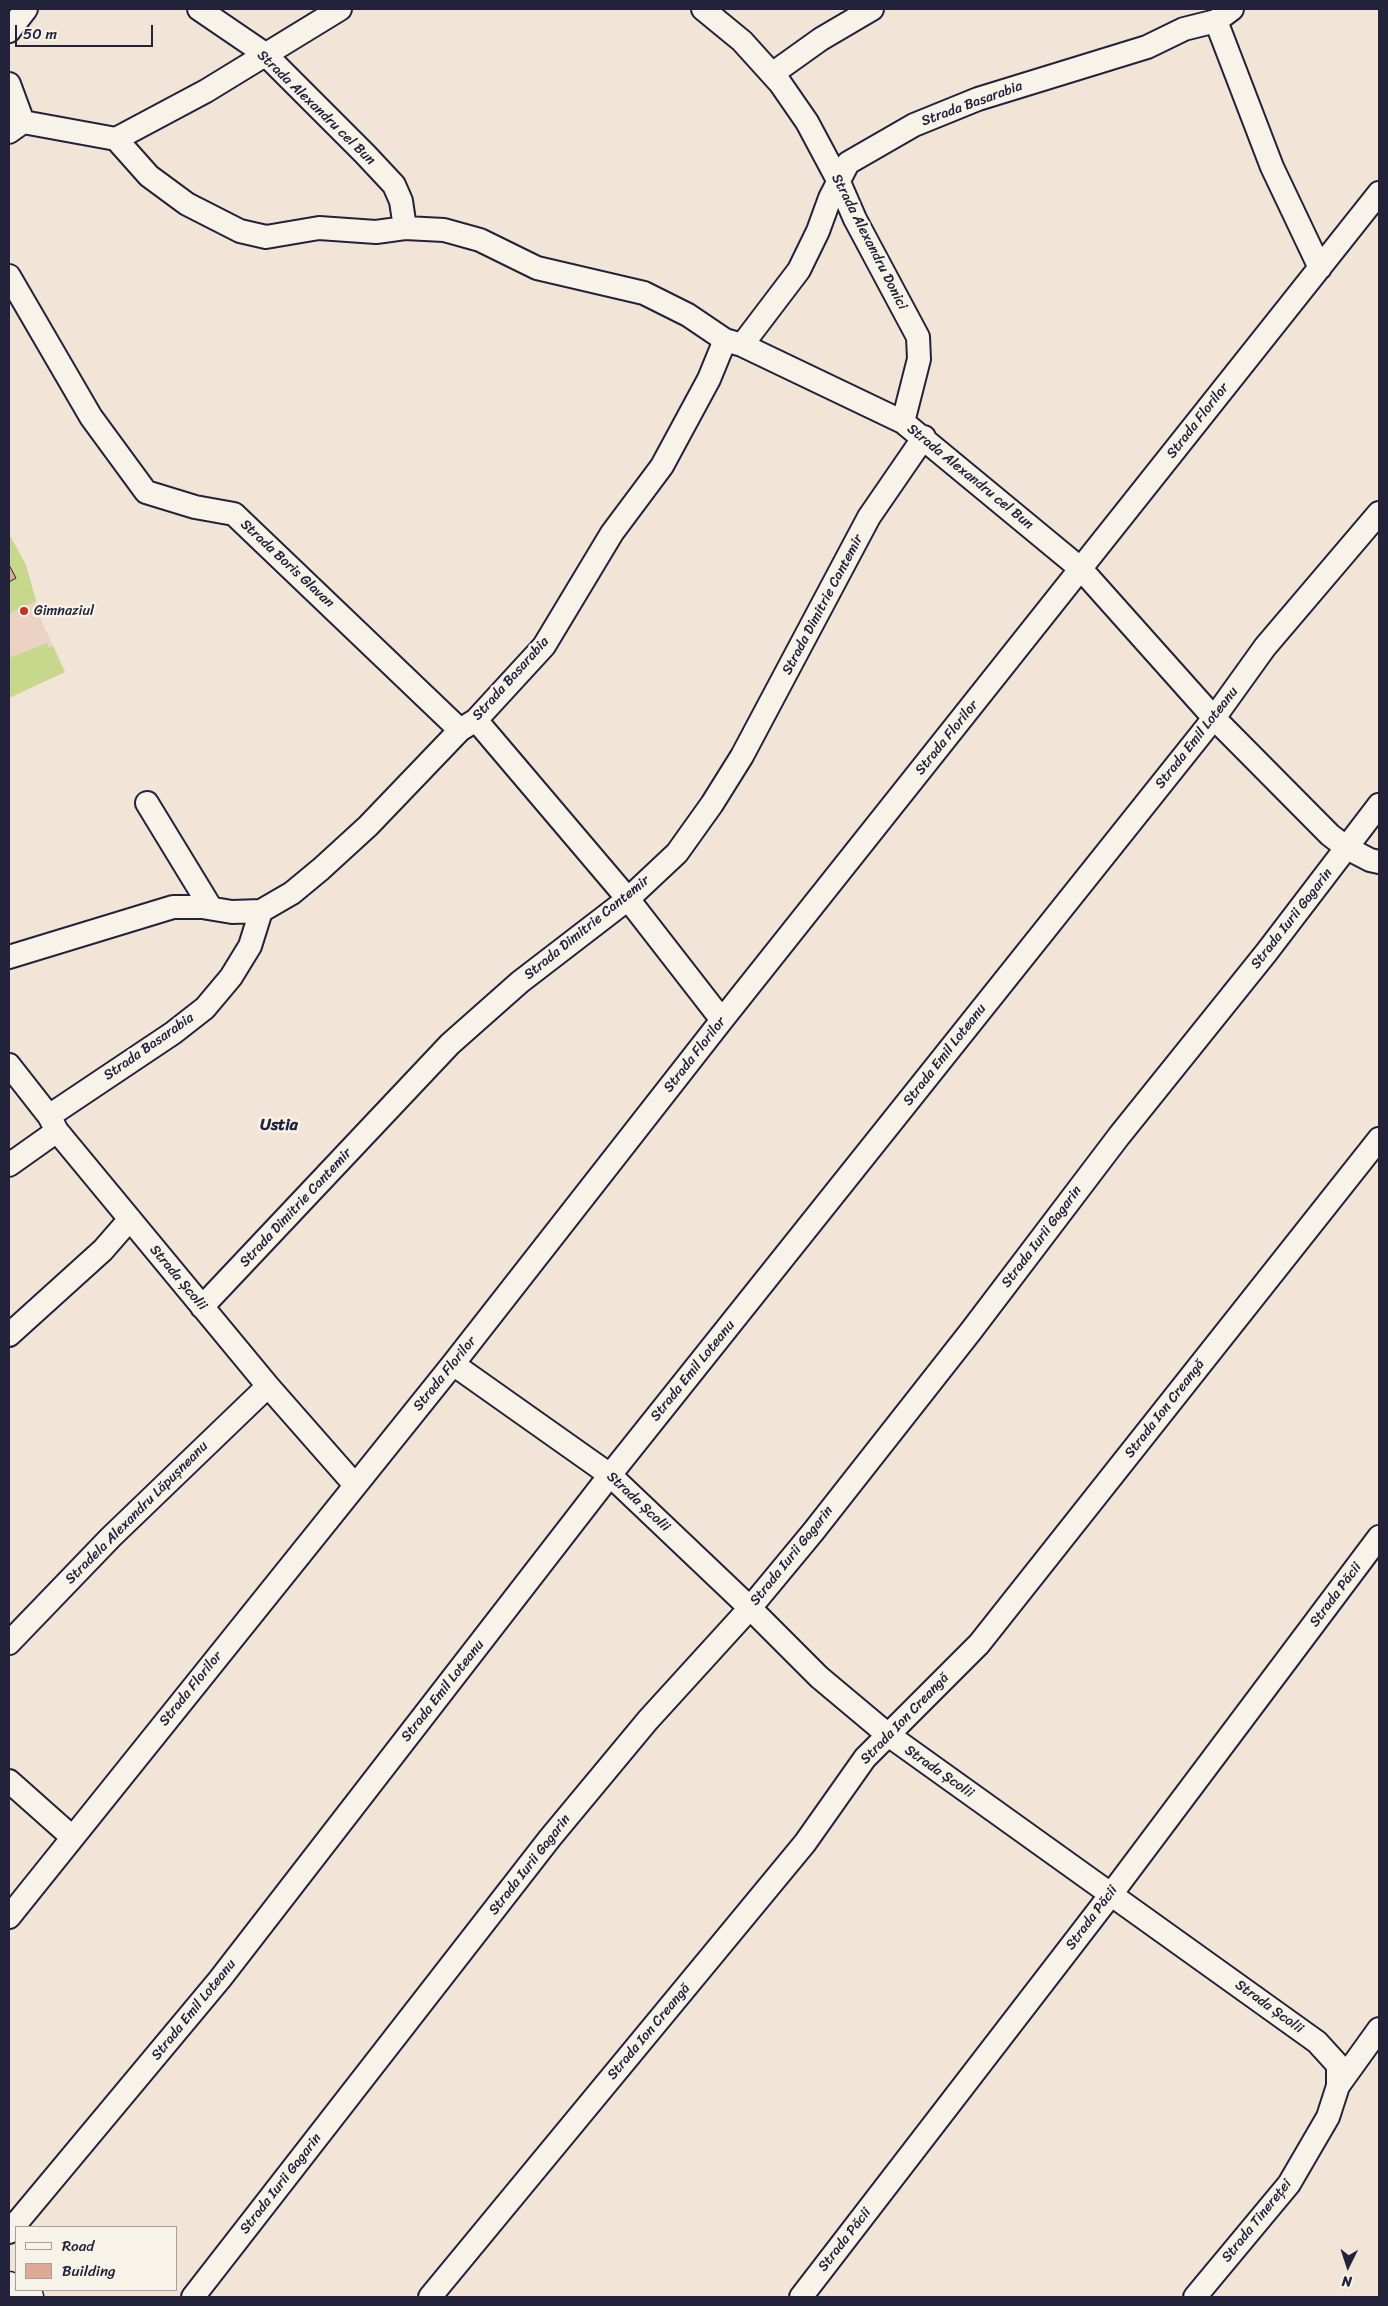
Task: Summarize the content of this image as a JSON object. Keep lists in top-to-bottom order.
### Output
{
  "streets": {
    "street": [
      "Strada Basarabia",
      "Strada Alexandru cel Bun",
      "Strada Alexandru Donici",
      "Strada Florilor",
      "Strada Boris Glavan",
      "Strada Dimitrie Cantemir",
      "Strada Emil Loteanu",
      "Strada Iurii Gagarin",
      "Strada Școlii",
      "Strada Ion Creangă",
      "Stradela Alexandru Lăpușneanu",
      "Strada Păcii",
      "Strada Tinereței"
    ]
  },
  "crossings": [
    ["Strada Basarabia", "Strada Alexandru cel Bun"],
    ["Strada Basarabia", "Strada Alexandru Donici"],
    ["Strada Basarabia", "Strada Florilor"],
    ["Strada Basarabia", "Strada Boris Glavan"],
    ["Strada Basarabia", "Strada Școlii"],
    ["Strada Alexandru cel Bun", "Strada Alexandru Donici"],
    ["Strada Alexandru cel Bun", "Strada Florilor"],
    ["Strada Alexandru cel Bun", "Strada Dimitrie Cantemir"],
    ["Strada Alexandru cel Bun", "Strada Emil Loteanu"],
    ["Strada Alexandru cel Bun", "Strada Iurii Gagarin"],
    ["Strada Florilor", "Strada Boris Glavan"],
    ["Strada Florilor", "Strada Școlii"],
    ["Strada Boris Glavan", "Strada Dimitrie Cantemir"],
    ["Strada Dimitrie Cantemir", "Strada Școlii"],
    ["Strada Emil Loteanu", "Strada Școlii"],
    ["Strada Iurii Gagarin", "Strada Școlii"],
    ["Strada Școlii", "Strada Ion Creangă"],
    ["Strada Școlii", "Stradela Alexandru Lăpușneanu"],
    ["Strada Școlii", "Strada Păcii"],
    ["Strada Școlii", "Strada Tinereței"]
  ],
  "districts": ["Ustia"],
  "places": ["Gimnaziul"],
  "legend": ["Road", "Building"],
  "scale_bar": "50 m",
  "north": "bottom"
}
